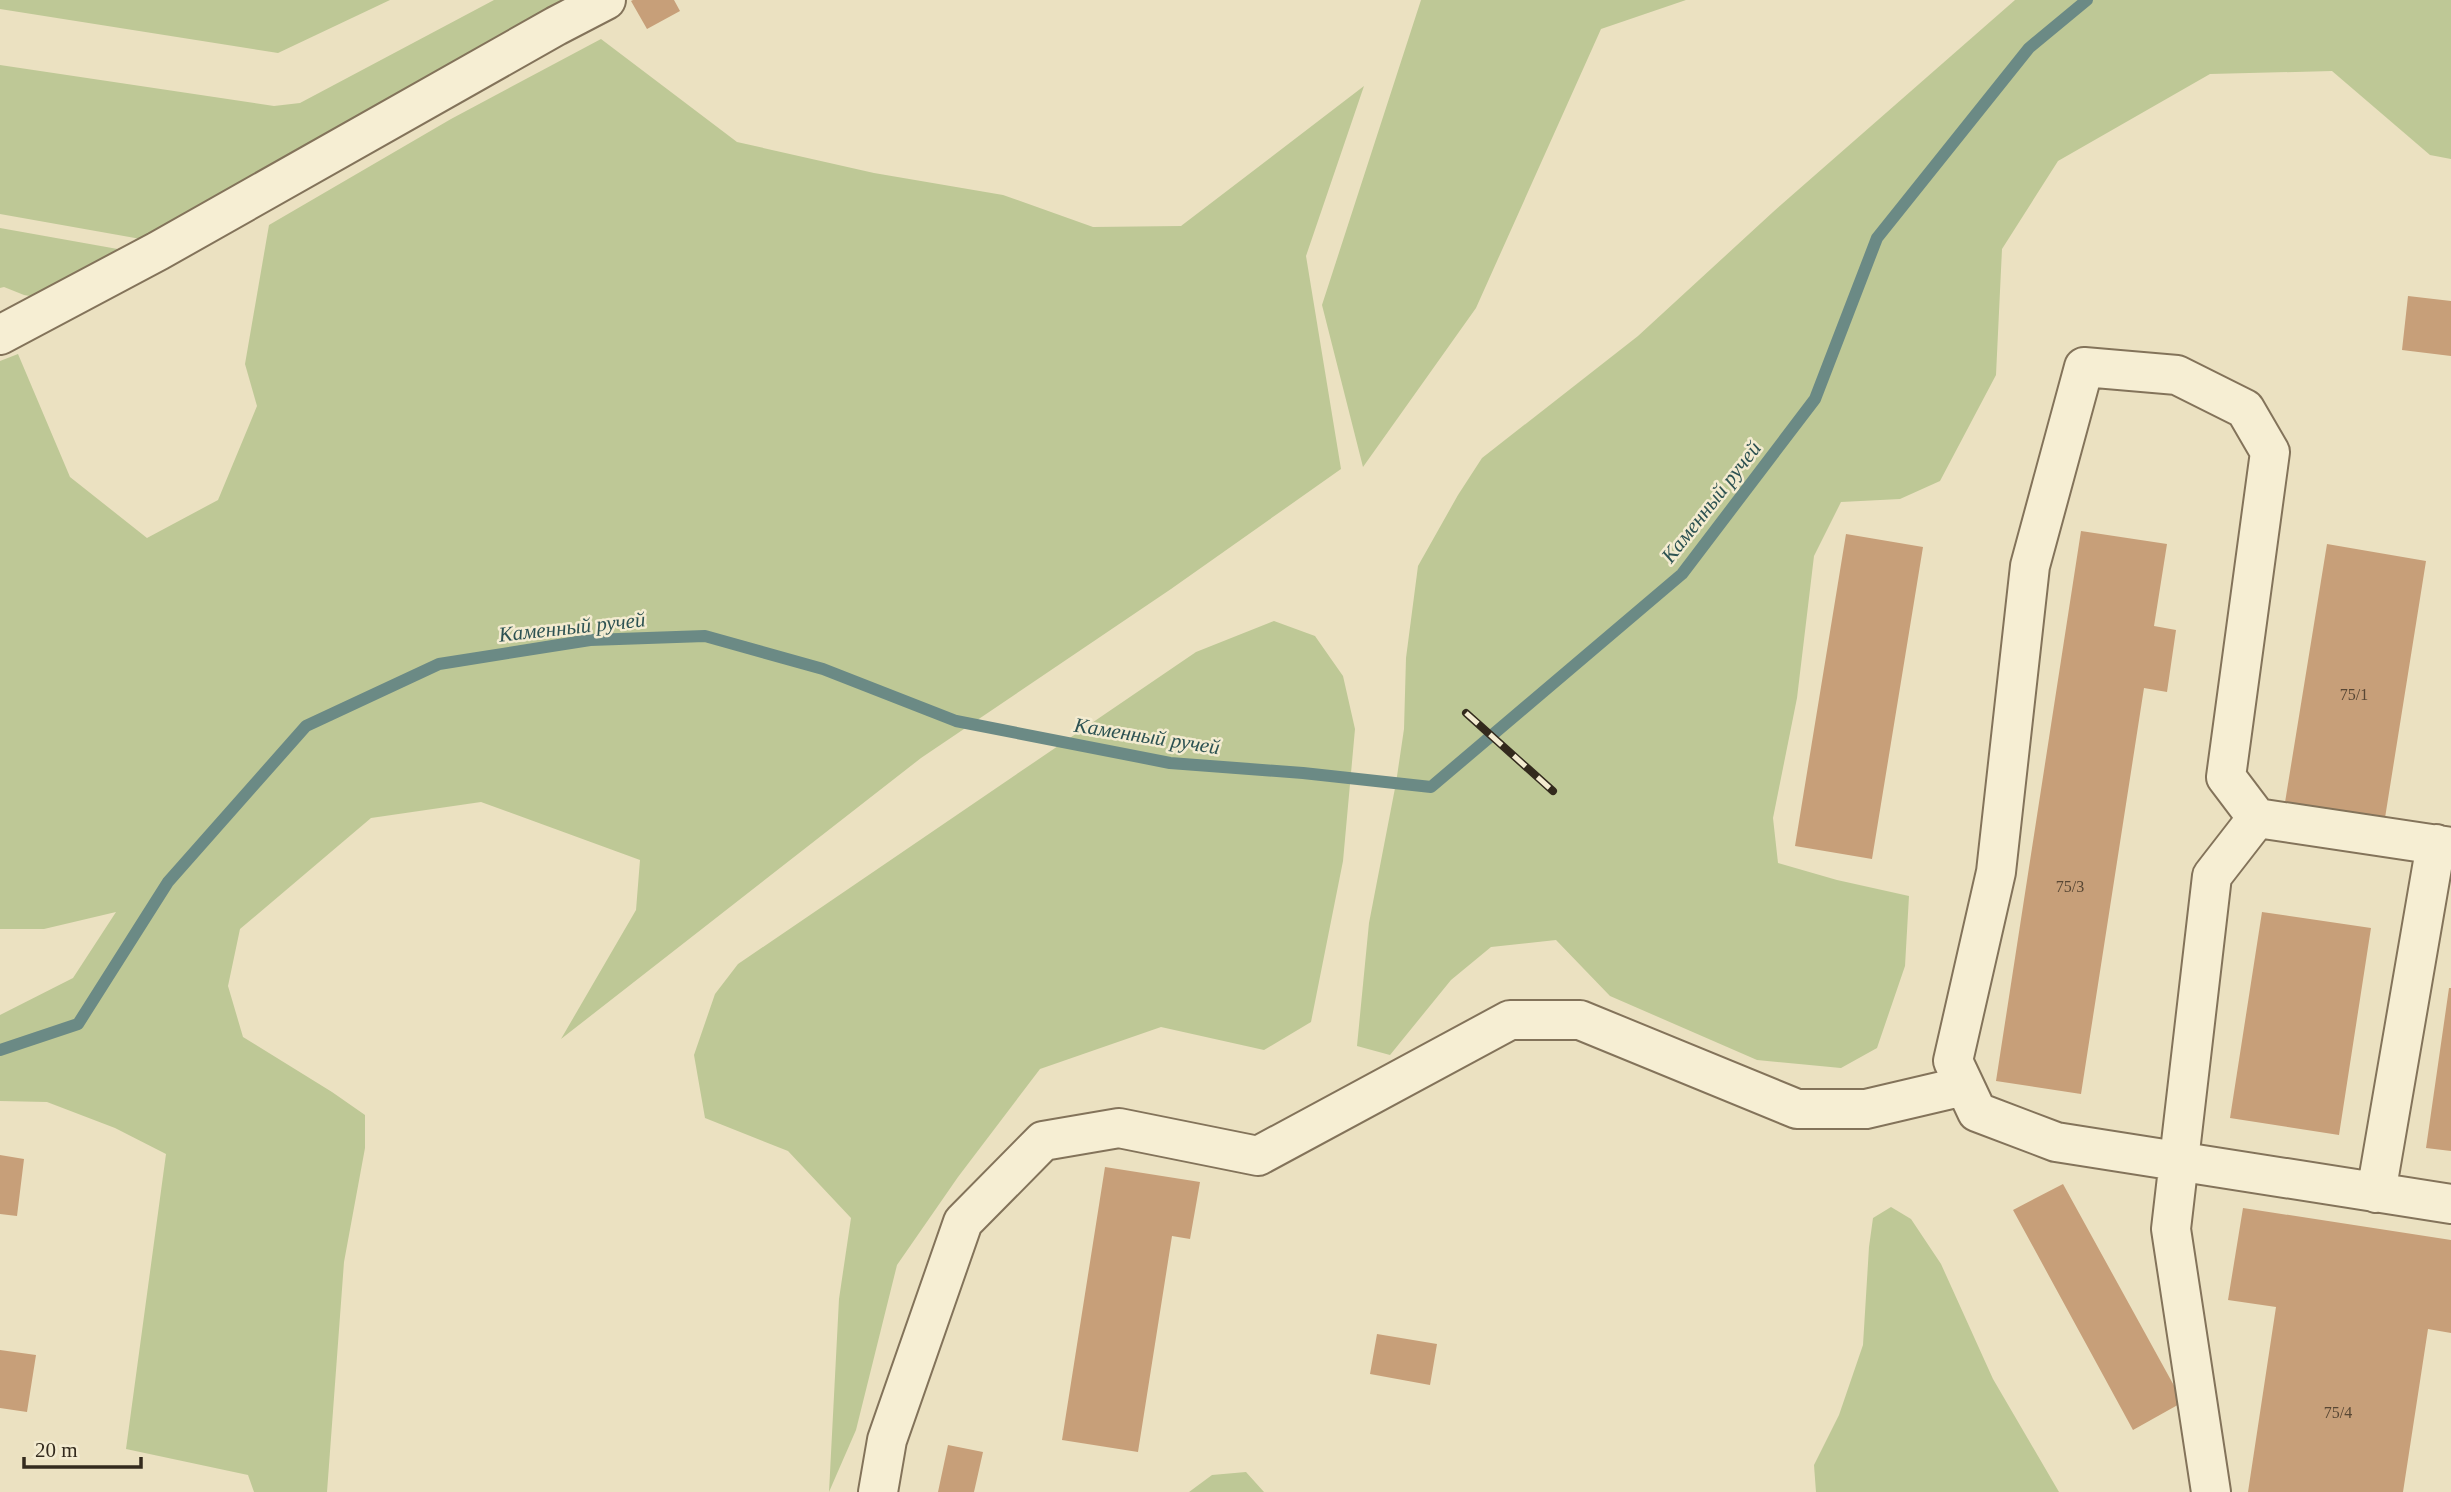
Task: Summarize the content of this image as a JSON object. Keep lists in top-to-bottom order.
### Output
{
  "water": ["Каменный ручей"],
  "house_numbers": ["75/1", "75/3", "75/4"],
  "scale_bar": "20 m"
}
